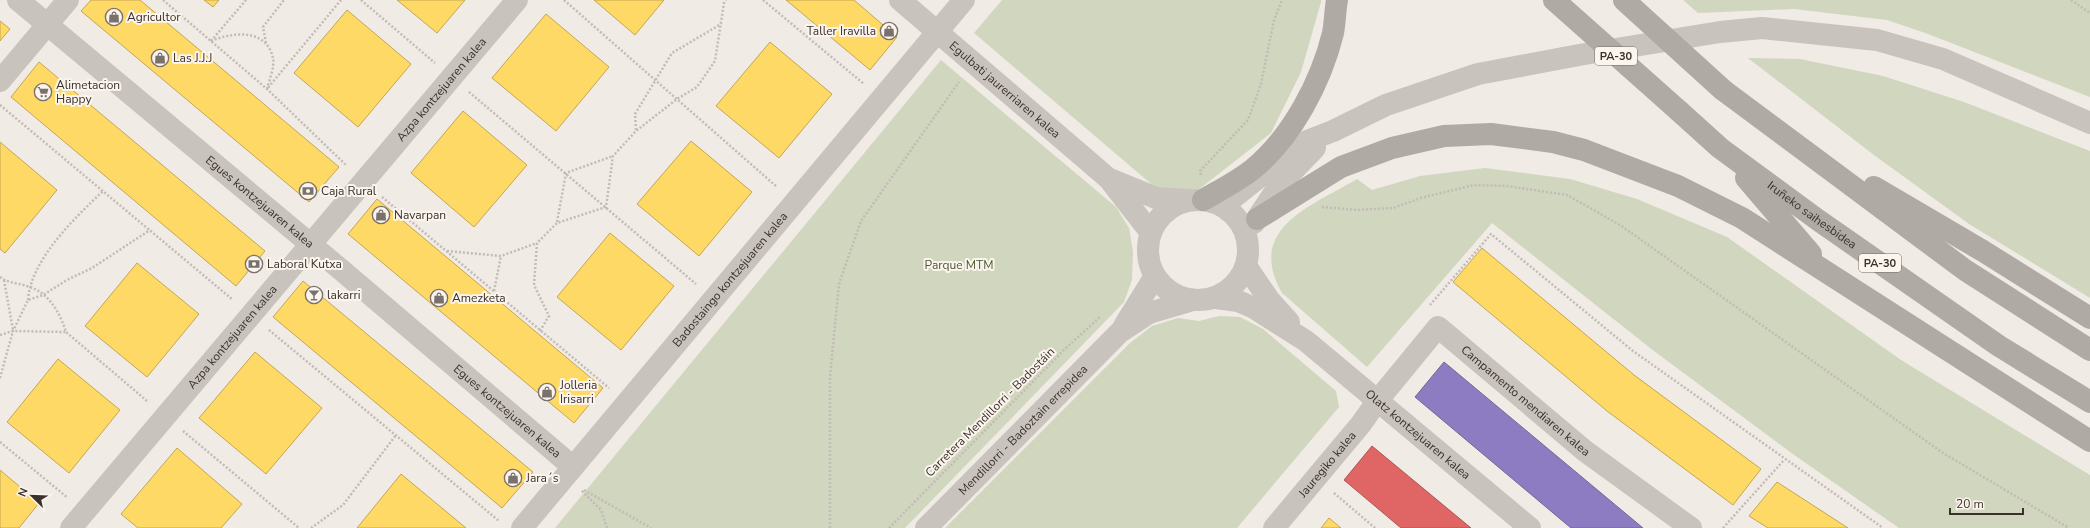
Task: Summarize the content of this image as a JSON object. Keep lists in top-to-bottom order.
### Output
{
  "streets": {
    "highway": ["PA-30", "Iruñeko saihesbidea"],
    "street": [
      "Egulbati jaurerriaren kalea",
      "Azpa kontzejuaren kalea",
      "Egues kontzejuaren kalea",
      "Badostaingo kontzejuaren kalea",
      "Campamento mendiaren kalea",
      "Mendillorri - Badoztain errepidea",
      "Olatz kontzejuaren kalea",
      "Jauregiko kalea"
    ],
    "path": ["Carretera Mendillorri - Badostáin"]
  },
  "crossings": [
    ["Egulbati jaurerriaren kalea", "Badostaingo kontzejuaren kalea"],
    ["Egulbati jaurerriaren kalea", "Mendillorri - Badoztain errepidea"],
    ["Egulbati jaurerriaren kalea", "Olatz kontzejuaren kalea"],
    ["Azpa kontzejuaren kalea", "Egues kontzejuaren kalea"],
    ["Egues kontzejuaren kalea", "Badostaingo kontzejuaren kalea"],
    ["Campamento mendiaren kalea", "Olatz kontzejuaren kalea"],
    ["Campamento mendiaren kalea", "Jauregiko kalea"],
    ["Carretera Mendillorri - Badostáin", "Mendillorri - Badoztain errepidea"],
    ["Mendillorri - Badoztain errepidea", "Olatz kontzejuaren kalea"],
    ["Olatz kontzejuaren kalea", "Jauregiko kalea"]
  ],
  "parks": ["Parque MTM"],
  "places": {
    "shop": [
      "Agricultor",
      "Taller Iravilla",
      "Las J.J.J",
      "Navarpan",
      "Amezketa",
      "Jolleria Irisarri",
      "Jara´s"
    ],
    "supermarket": ["Alimetacion Happy"],
    "bank": ["Caja Rural", "Laboral Kutxa"],
    "bar": ["lakarri"]
  },
  "scale_bar": "20 m",
  "north": "top left"
}
